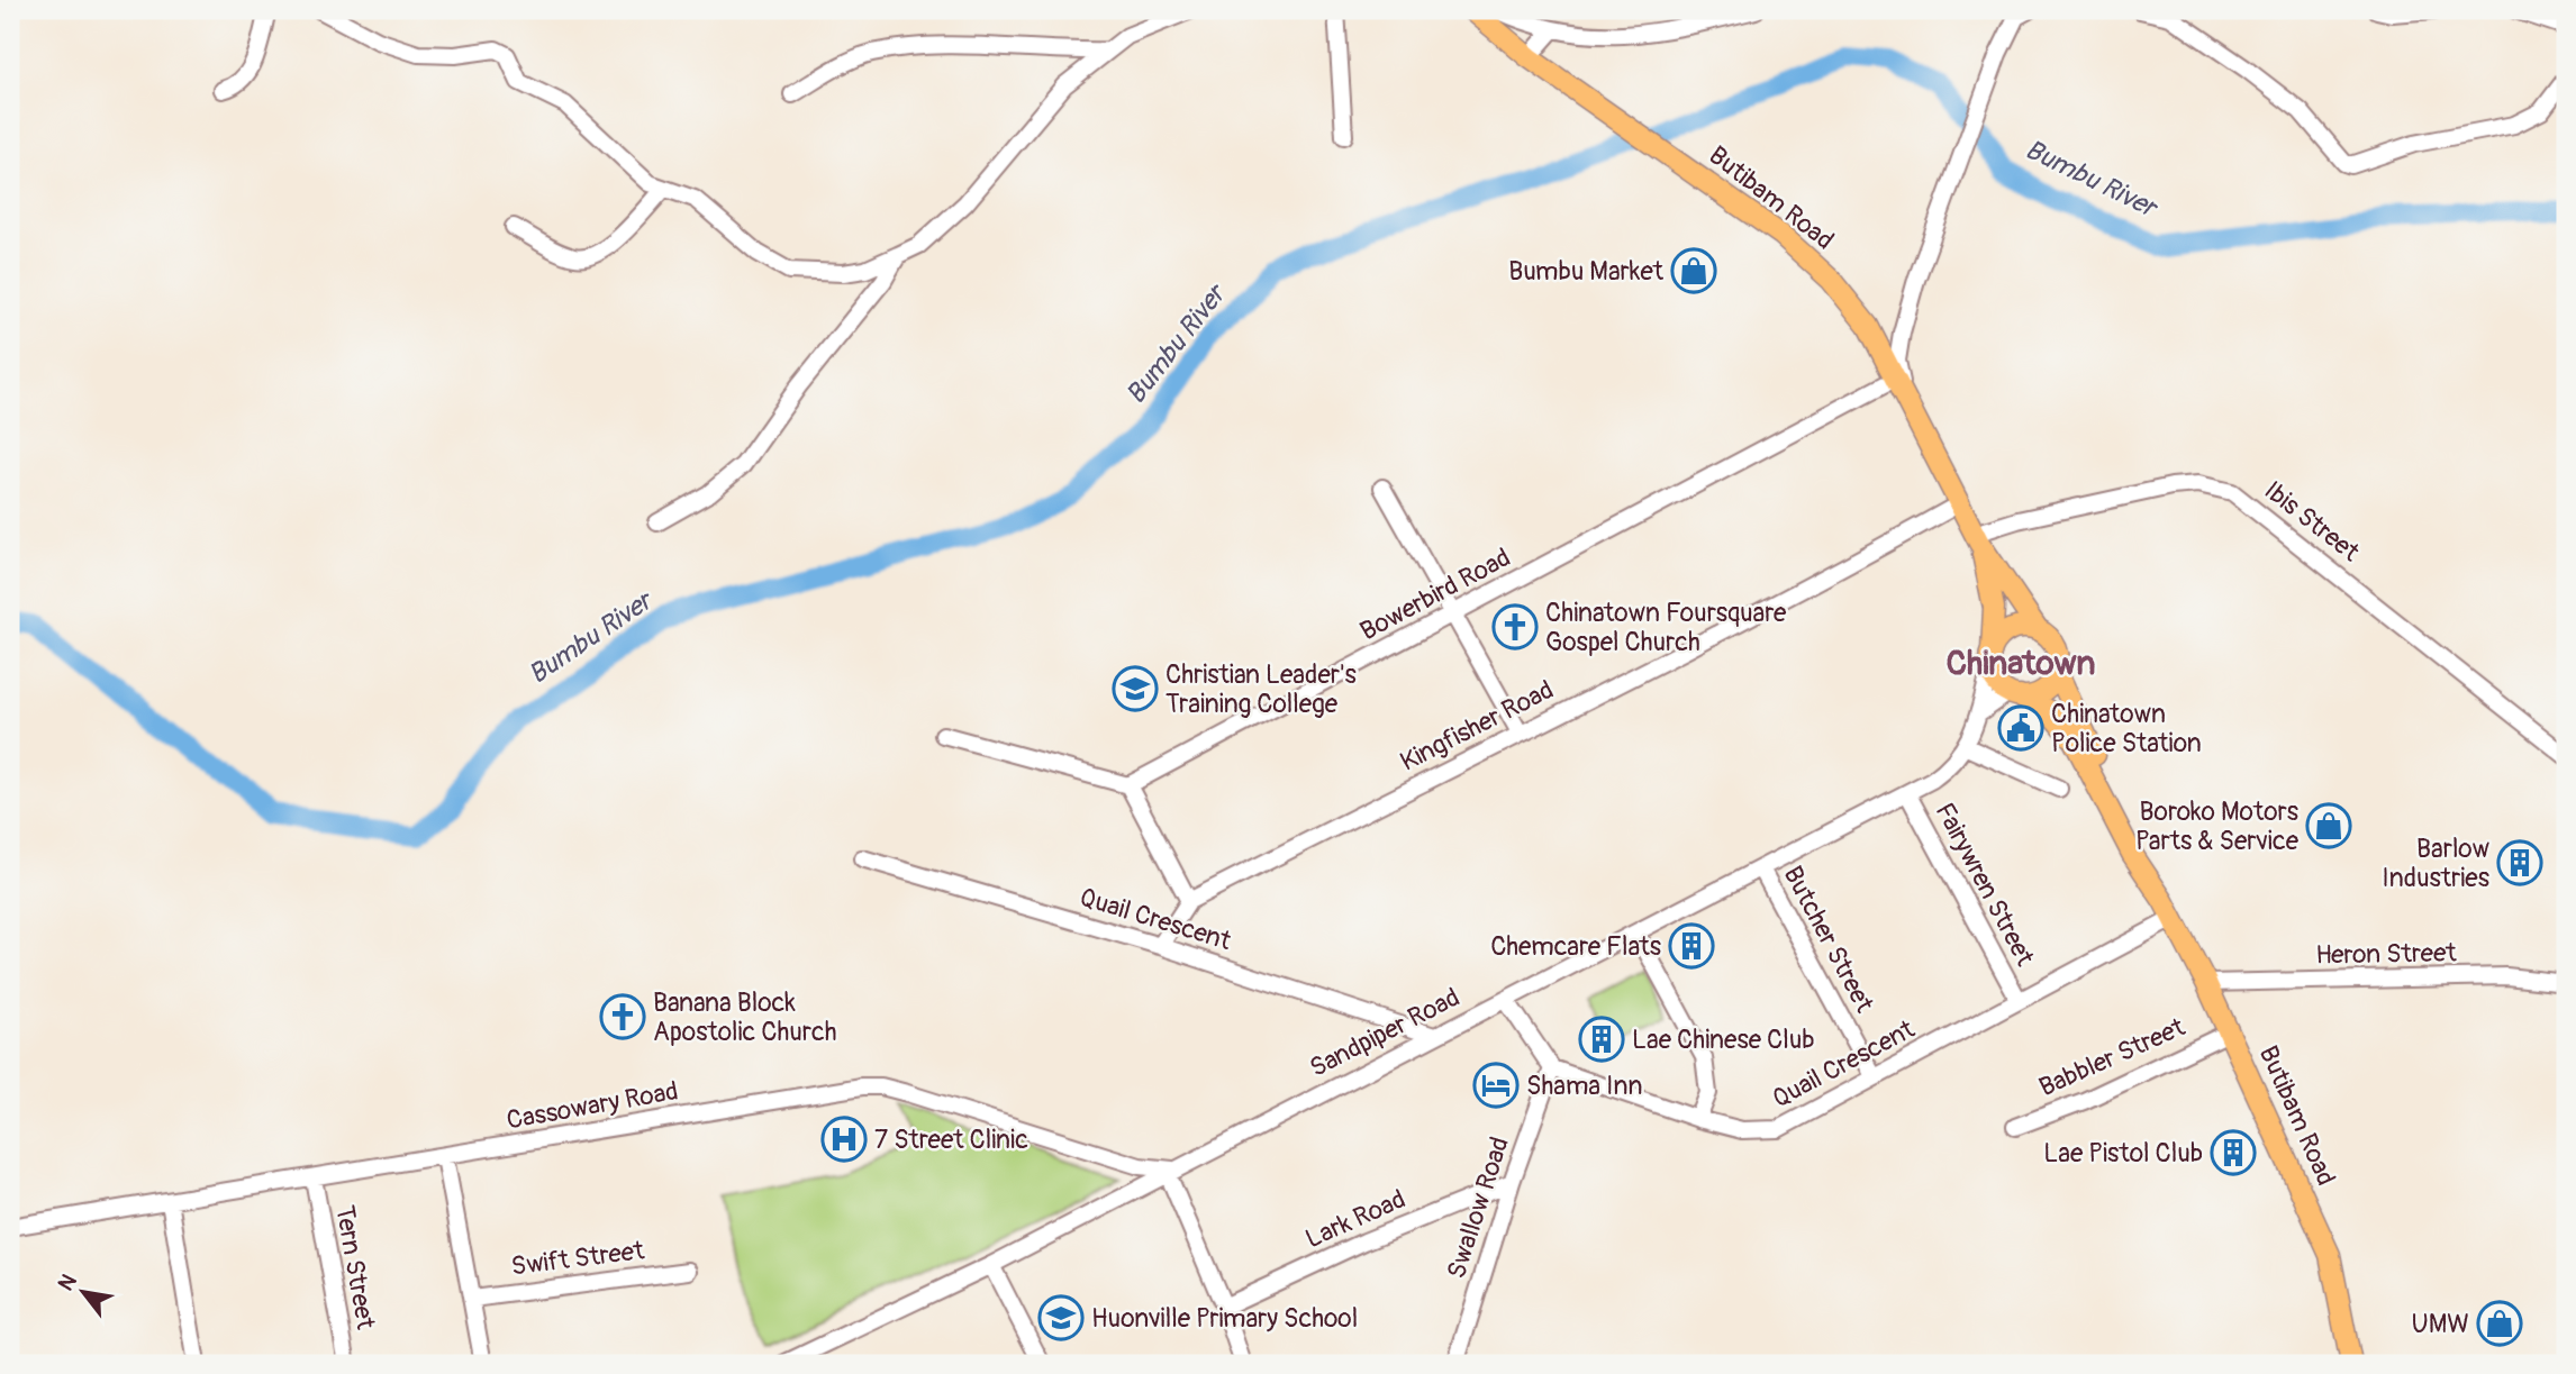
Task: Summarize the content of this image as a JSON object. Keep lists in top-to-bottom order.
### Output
{
  "streets": {
    "main road": ["Butibam Road"],
    "street": [
      "Ibis Street",
      "Bowerbird Road",
      "Kingfisher Road",
      "Fairywren Street",
      "Quail Crescent",
      "Butcher Street",
      "Heron Street",
      "Sandpiper Road",
      "Babbler Street",
      "Cassowary Road",
      "Swallow Road",
      "Lark Road",
      "Swift Street",
      "Tern Street"
    ]
  },
  "crossings": [
    ["Butibam Road", "Ibis Street"],
    ["Butibam Road", "Bowerbird Road"],
    ["Butibam Road", "Kingfisher Road"],
    ["Butibam Road", "Quail Crescent"],
    ["Butibam Road", "Heron Street"],
    ["Butibam Road", "Sandpiper Road"],
    ["Butibam Road", "Babbler Street"],
    ["Kingfisher Road", "Quail Crescent"],
    ["Fairywren Street", "Quail Crescent"],
    ["Fairywren Street", "Sandpiper Road"],
    ["Quail Crescent", "Butcher Street"],
    ["Quail Crescent", "Sandpiper Road"],
    ["Quail Crescent", "Swallow Road"],
    ["Butcher Street", "Sandpiper Road"],
    ["Sandpiper Road", "Cassowary Road"],
    ["Cassowary Road", "Tern Street"],
    ["Swallow Road", "Lark Road"]
  ],
  "districts": ["Chinatown"],
  "water": ["Bumbu River"],
  "places": {
    "shop": ["Bumbu Market", "Boroko Motors Parts & Service", "UMW"],
    "church": ["Chinatown Foursquare Gospel Church", "Banana Block Apostolic Church"],
    "school or university": ["Christian Leader's Training College", "Huonville Primary School"],
    "public building": ["Chinatown Police Station"],
    "building": [
      "Barlow Industries",
      "Chemcare Flats",
      "Lae Chinese Club",
      "Lae Pistol Club"
    ],
    "hotel": ["Shama Inn"],
    "hospital": ["7 Street Clinic"]
  },
  "north": "top left"
}
